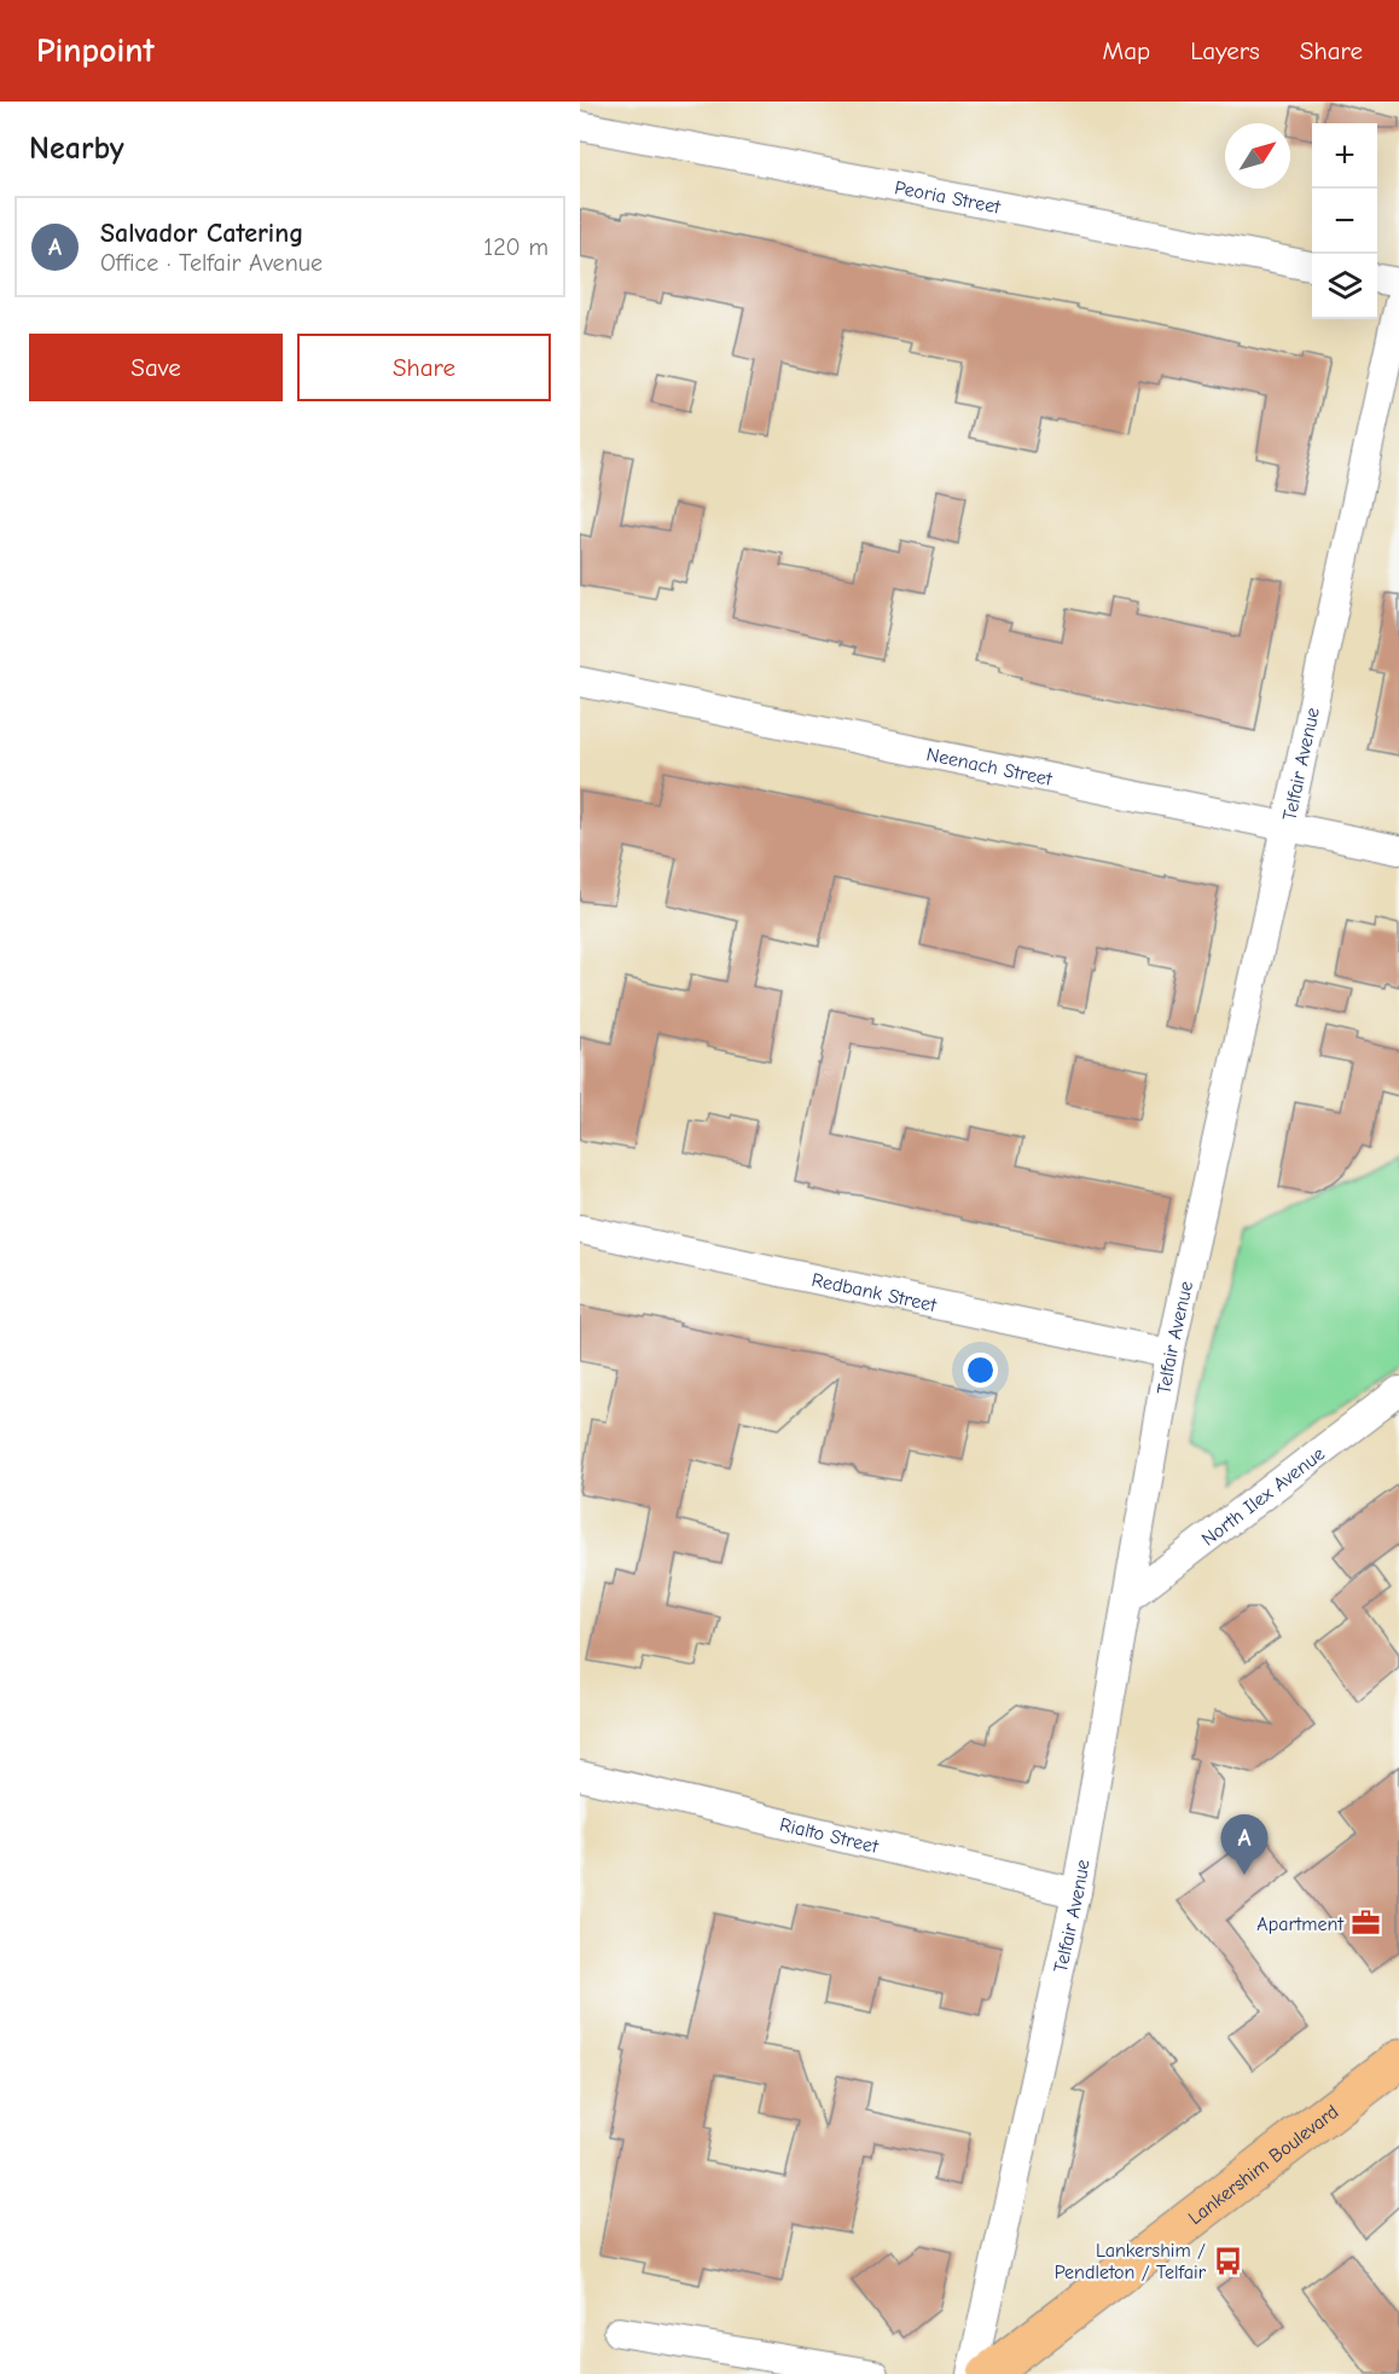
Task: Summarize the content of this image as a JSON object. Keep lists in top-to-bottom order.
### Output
{
  "streets": {
    "main road": ["Lankershim Boulevard"],
    "street": [
      "Peoria Street",
      "Telfair Avenue",
      "Neenach Street",
      "Redbank Street",
      "North Ilex Avenue",
      "Rialto Street"
    ]
  },
  "crossings": [
    ["Telfair Avenue", "Neenach Street"],
    ["Telfair Avenue", "Redbank Street"],
    ["Telfair Avenue", "North Ilex Avenue"],
    ["Telfair Avenue", "Rialto Street"]
  ],
  "places": {
    "office": ["Apartment"],
    "bus stop": ["Lankershim / Pendleton / Telfair"]
  },
  "north": "top right",
  "page": {
    "header": "Pinpoint",
    "nav": ["Map", "Layers", "Share"],
    "heading": "Nearby",
    "map_buttons": ["+", "−"],
    "list": [
      {
        "mark": "A",
        "name": "Salvador Catering",
        "note": "Office · Telfair Avenue",
        "value": "120 m"
      }
    ],
    "buttons": ["Save", "Share"],
    "pins": "A"
  }
}
